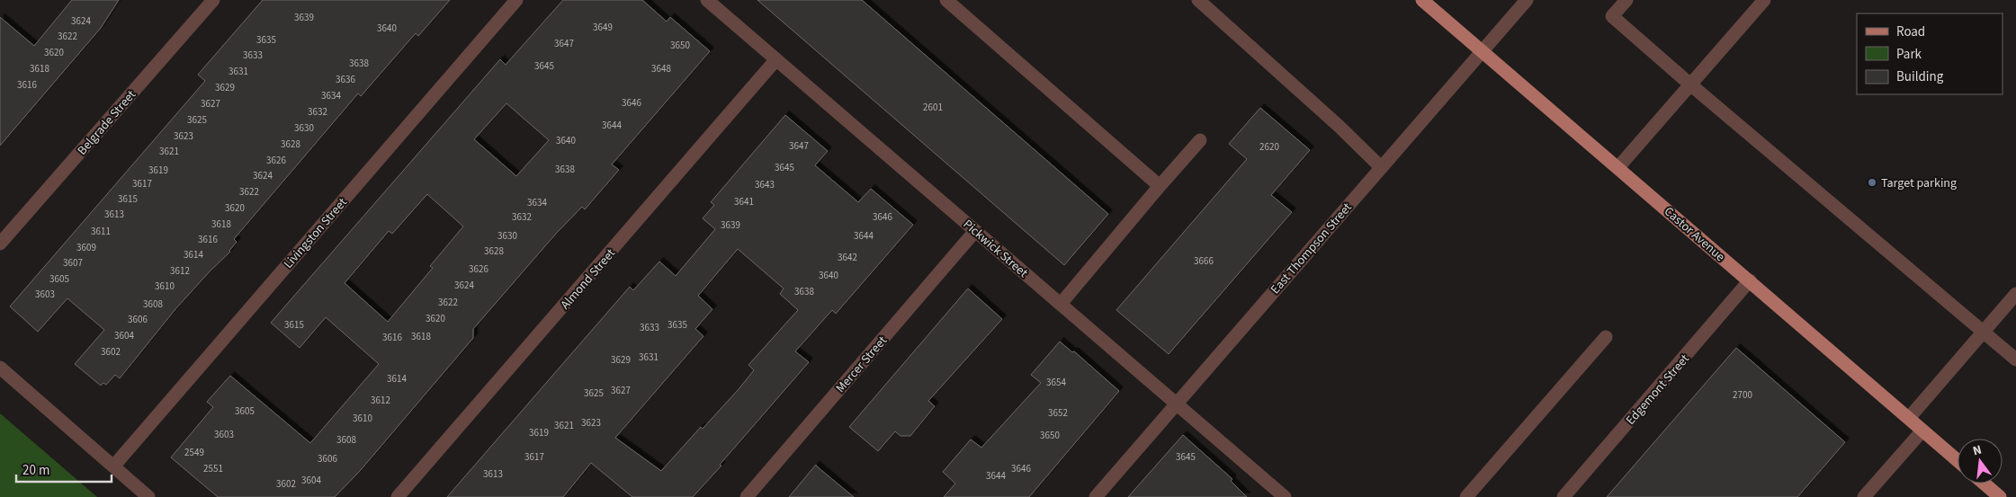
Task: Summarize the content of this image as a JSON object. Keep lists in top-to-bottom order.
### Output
{
  "streets": {
    "main road": ["Castor Avenue"],
    "street": [
      "Belgrade Street",
      "Livingston Street",
      "Pickwick Street",
      "East Thompson Street",
      "Almond Street",
      "Mercer Street",
      "Edgemont Street"
    ]
  },
  "crossings": [
    ["Castor Avenue", "East Thompson Street"],
    ["Castor Avenue", "Edgemont Street"],
    ["Pickwick Street", "East Thompson Street"],
    ["Pickwick Street", "Almond Street"],
    ["Pickwick Street", "Mercer Street"]
  ],
  "places": ["Target parking"],
  "house_numbers": [
    "3639",
    "3624",
    "3649",
    "3640",
    "3622",
    "3635",
    "3647",
    "3650",
    "3620",
    "3633",
    "3638",
    "3645",
    "3618",
    "3648",
    "3631",
    "3636",
    "3616",
    "3629",
    "3634",
    "3646",
    "3627",
    "2601",
    "3632",
    "3625",
    "3644",
    "3630",
    "3623",
    "3640",
    "3628",
    "3647",
    "2620",
    "3621",
    "3626",
    "3645",
    "3638",
    "3619",
    "3624",
    "3617",
    "3643",
    "3622",
    "3615",
    "3641",
    "3634",
    "3620",
    "3613",
    "3632",
    "3646",
    "3618",
    "3639",
    "3611",
    "3630",
    "3644",
    "3616",
    "3609",
    "3628",
    "3614",
    "3642",
    "3666",
    "3607",
    "3626",
    "3612",
    "3640",
    "3605",
    "3624",
    "3610",
    "3638",
    "3603",
    "3622",
    "3608",
    "3620",
    "3606",
    "3615",
    "3635",
    "3633",
    "3604",
    "3618",
    "3616",
    "3602",
    "3631",
    "3629",
    "3614",
    "3654",
    "3627",
    "3625",
    "2700",
    "3612",
    "3605",
    "3652",
    "3610",
    "3623",
    "3621",
    "3619",
    "3603",
    "3650",
    "3608",
    "2549",
    "3617",
    "3645",
    "3606",
    "2551",
    "3646",
    "3613",
    "3644",
    "3604",
    "3602"
  ],
  "legend": ["Road", "Park", "Building"],
  "scale_bar": "20 m",
  "north": "top"
}
